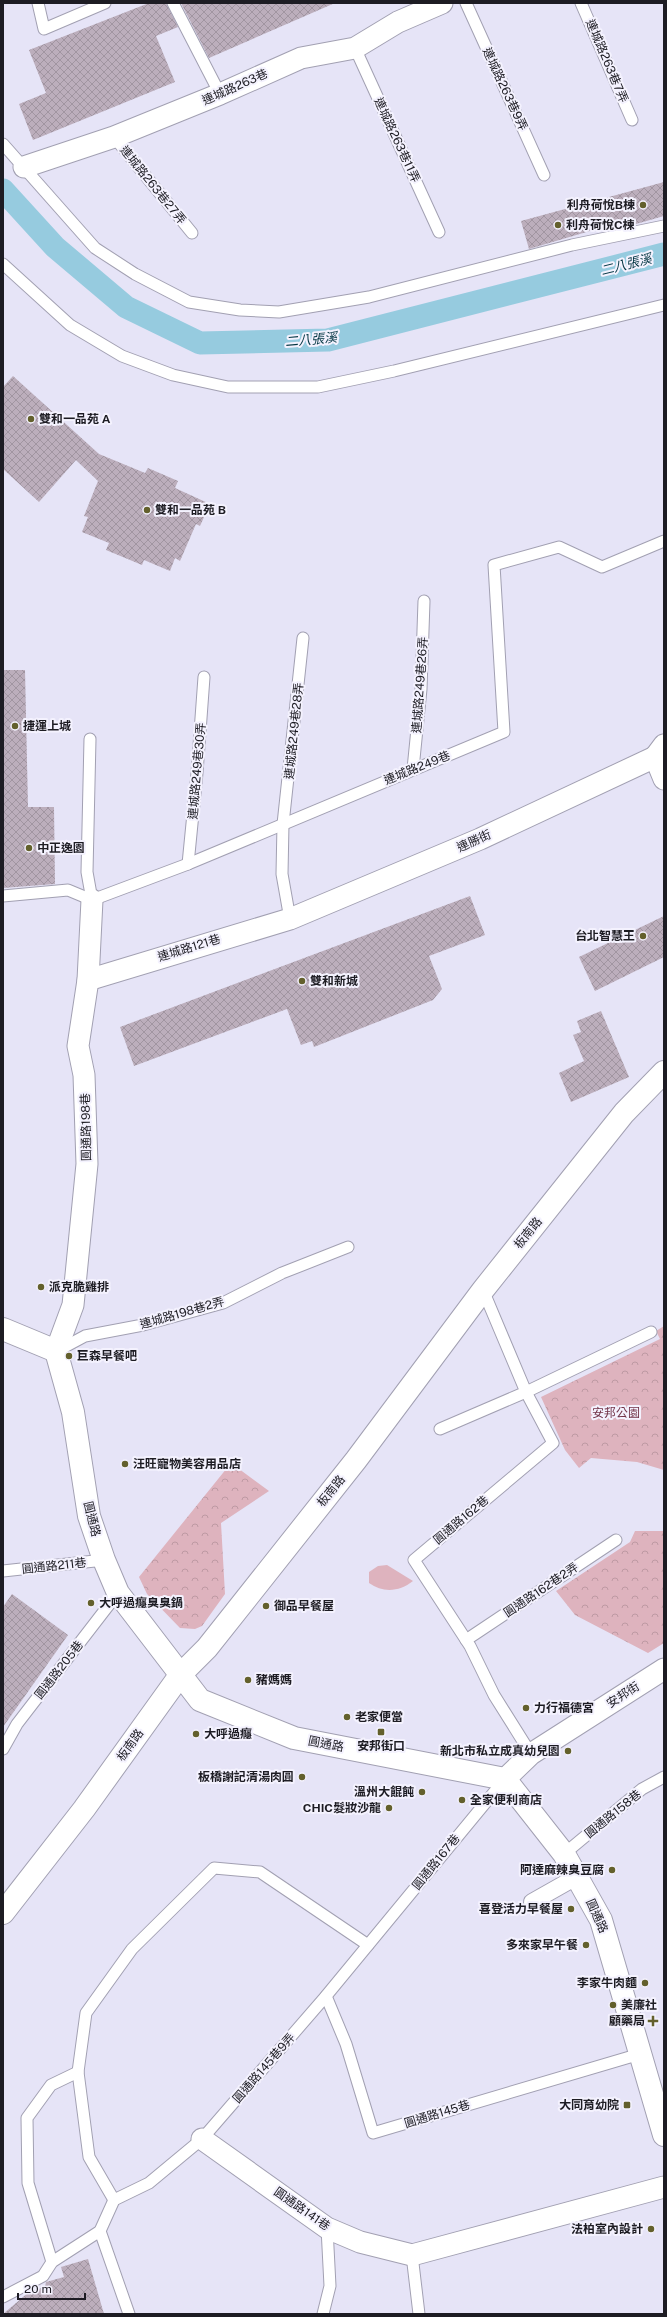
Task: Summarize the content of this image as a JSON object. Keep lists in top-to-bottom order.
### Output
{
  "streets": {
    "street": [
      "連城路263巷",
      "連勝街",
      "連城路121巷",
      "圓通路198巷",
      "板南路",
      "圓通路",
      "安邦街",
      "圓通路141巷"
    ],
    "lane": [
      "連城路263巷7弄",
      "連城路263巷9弄",
      "連城路263巷11弄",
      "連城路263巷27弄",
      "連城路249巷26弄",
      "連城路249巷28弄",
      "連城路249巷",
      "連城路249巷30弄",
      "連城路198巷2弄",
      "圓通路162巷",
      "圓通路211巷",
      "圓通路162巷2弄",
      "圓通路205巷",
      "圓通路158巷",
      "圓通路167巷",
      "圓通路145巷9弄",
      "圓通路145巷"
    ]
  },
  "crossings": [
    ["連城路263巷", "連城路263巷11弄"],
    ["連城路263巷", "連城路263巷27弄"],
    ["連城路249巷26弄", "連城路249巷"],
    ["連城路249巷28弄", "連城路249巷"],
    ["連城路249巷28弄", "連勝街"],
    ["連城路249巷28弄", "連城路121巷"],
    ["連城路249巷", "連城路249巷30弄"],
    ["連城路249巷", "圓通路198巷"],
    ["連勝街", "連城路121巷"],
    ["連城路121巷", "圓通路198巷"],
    ["圓通路198巷", "連城路198巷2弄"],
    ["圓通路198巷", "圓通路"],
    ["板南路", "圓通路"],
    ["板南路", "圓通路162巷"],
    ["連城路198巷2弄", "圓通路"],
    ["圓通路", "圓通路211巷"],
    ["圓通路", "圓通路205巷"],
    ["圓通路", "安邦街"],
    ["圓通路", "圓通路158巷"],
    ["圓通路", "圓通路167巷"],
    ["圓通路", "圓通路145巷"],
    ["圓通路162巷", "圓通路162巷2弄"],
    ["圓通路162巷", "安邦街"],
    ["安邦街", "圓通路167巷"],
    ["圓通路167巷", "圓通路145巷9弄"],
    ["圓通路167巷", "圓通路145巷"],
    ["圓通路145巷9弄", "圓通路145巷"],
    ["圓通路145巷9弄", "圓通路141巷"]
  ],
  "water": ["二八張溪"],
  "parks": ["安邦公園"],
  "places": {
    "other": [
      "利舟荷悅B棟",
      "利舟荷悅C棟",
      "雙和一品苑 A",
      "雙和一品苑 B",
      "捷運上城",
      "中正逸園",
      "台北智慧王",
      "雙和新城",
      "派克脆雞排",
      "巨森早餐吧",
      "汪旺寵物美容用品店",
      "大呼過癮臭臭鍋",
      "御品早餐屋",
      "豬媽媽",
      "力行福德宮",
      "老家便當",
      "大呼過癮",
      "新北市私立成真幼兒園",
      "板橋謝記清湯肉圓",
      "溫州大餛飩",
      "全家便利商店",
      "CHIC髮妝沙龍",
      "阿達麻辣臭豆腐",
      "喜登活力早餐屋",
      "多來家早午餐",
      "李家牛肉麵",
      "美廉社",
      "法柏室內設計"
    ],
    "transit": ["安邦街口", "大同育幼院"],
    "health": ["顧藥局"]
  },
  "scale_bar": "20 m"
}
